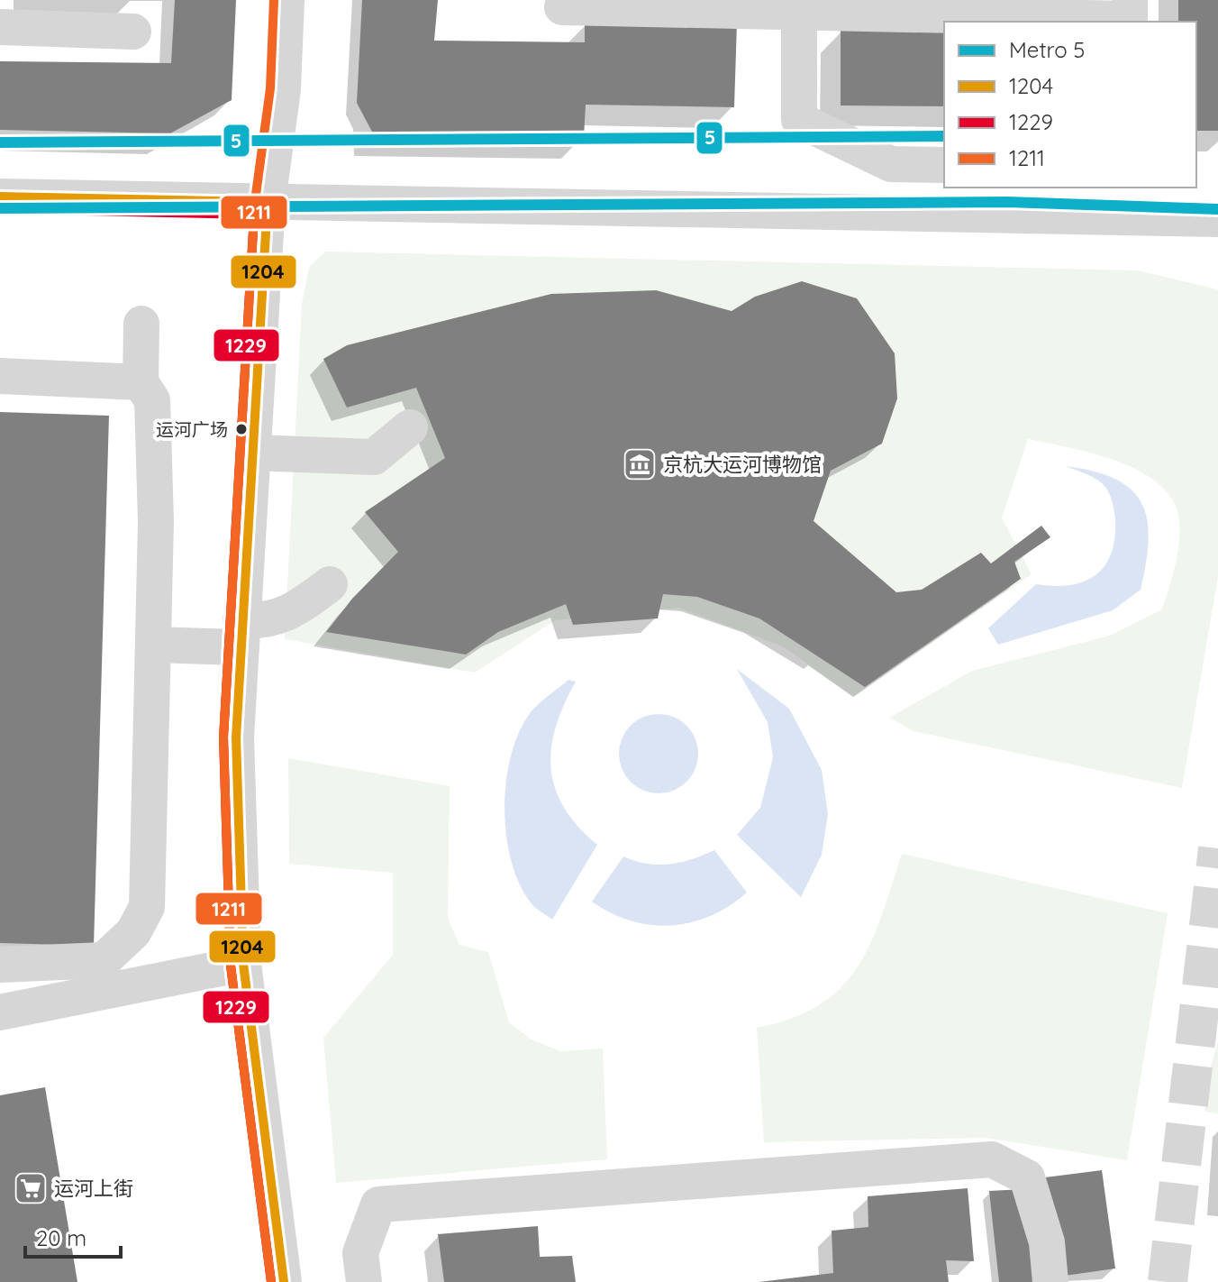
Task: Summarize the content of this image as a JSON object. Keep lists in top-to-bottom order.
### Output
{
  "places": {
    "other": ["运河广场"],
    "museum": ["京杭大运河博物馆"],
    "supermarket": ["运河上街"]
  },
  "lines": [
    "transit line 1211",
    "metro line 5",
    "transit line 1204",
    "transit line 1229"
  ],
  "legend": [
    "Metro 5",
    "1204",
    "1229",
    "1211"
  ],
  "scale_bar": "20 m"
}
